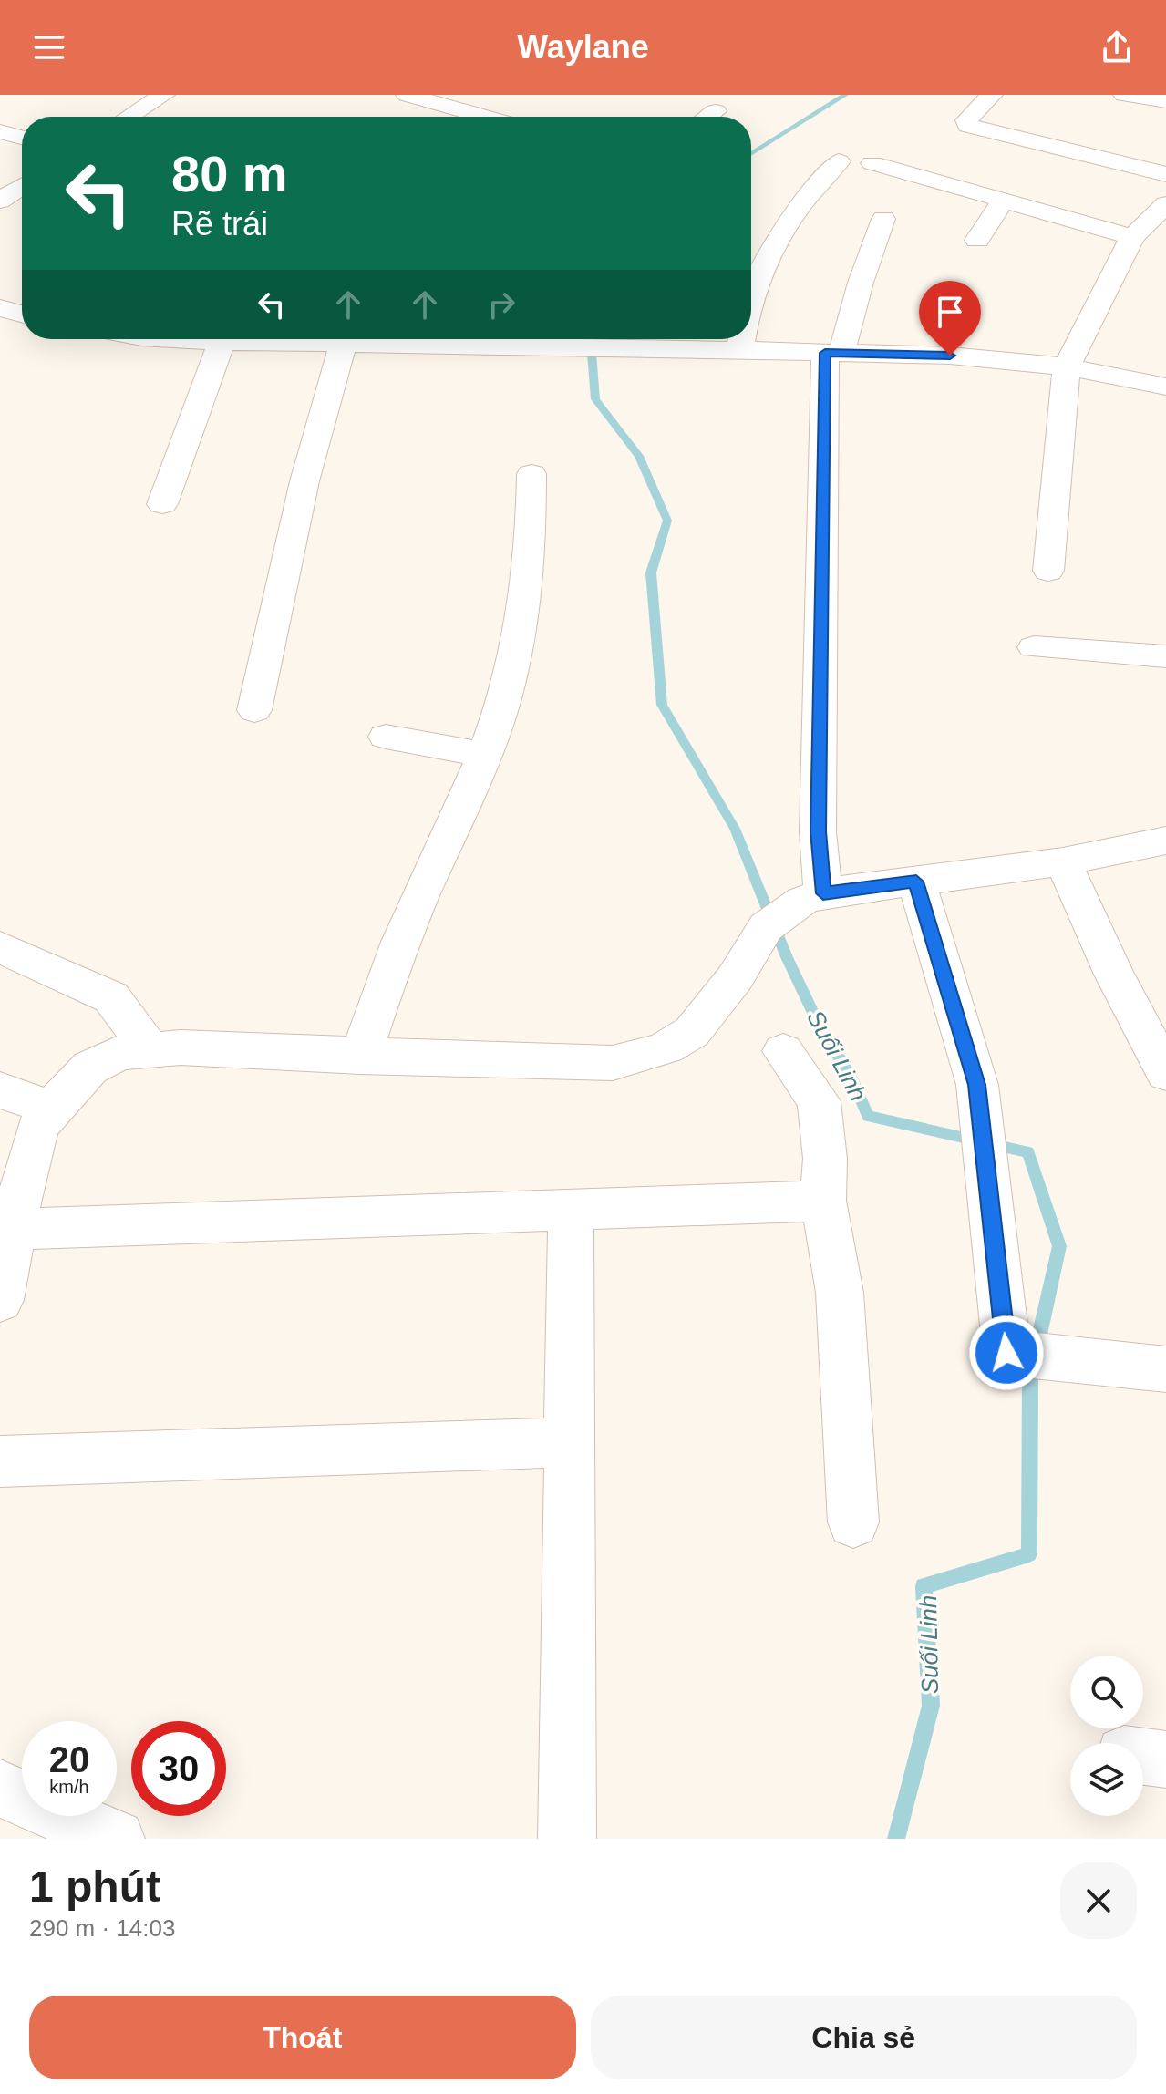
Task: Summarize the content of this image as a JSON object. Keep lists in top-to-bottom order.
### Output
{
  "water": ["Suối Linh"],
  "page": {
    "header": "Waylane",
    "turn": ["80 m", "Rẽ trái"],
    "speed": "20 km/h",
    "limit": "30",
    "heading": ["1 phút", "290 m · 14:03"],
    "buttons": ["Thoát", "Chia sẻ"]
  }
}
